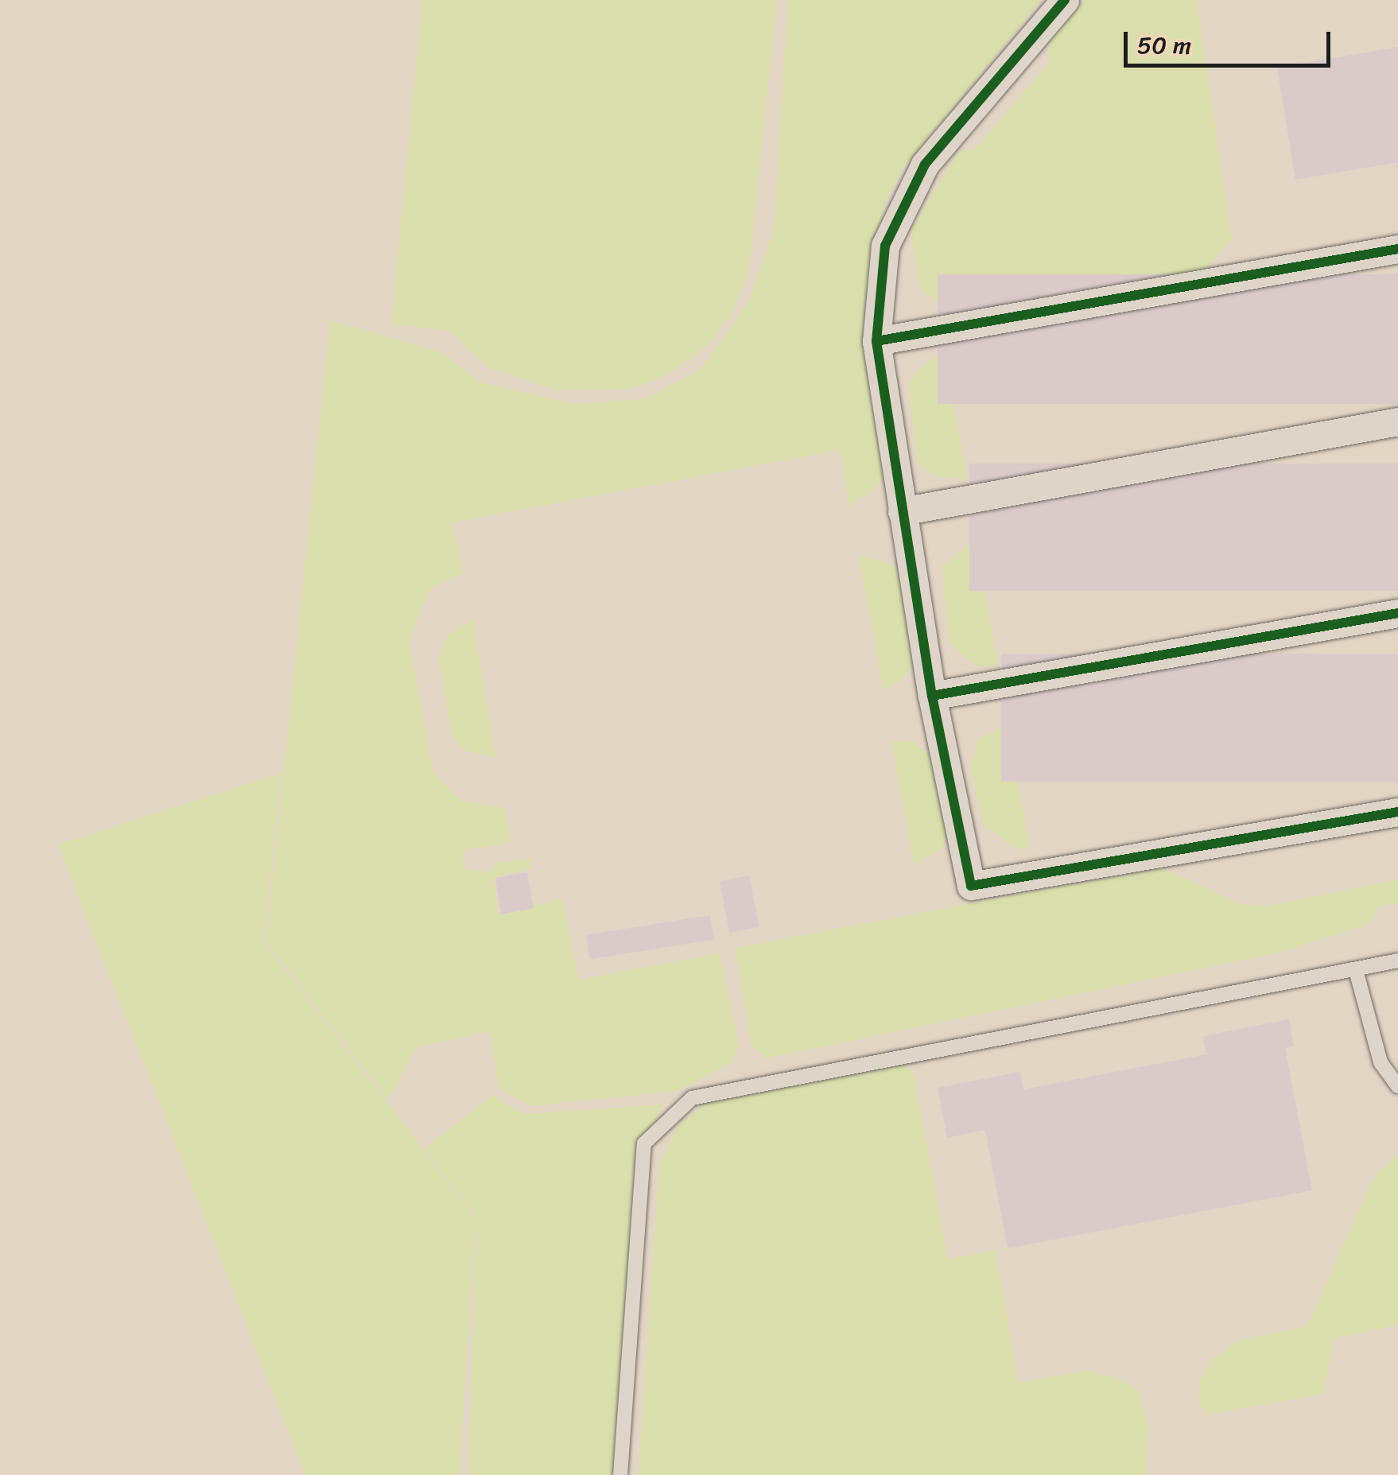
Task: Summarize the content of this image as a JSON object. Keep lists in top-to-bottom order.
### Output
{
  "scale_bar": "50 m"
}
